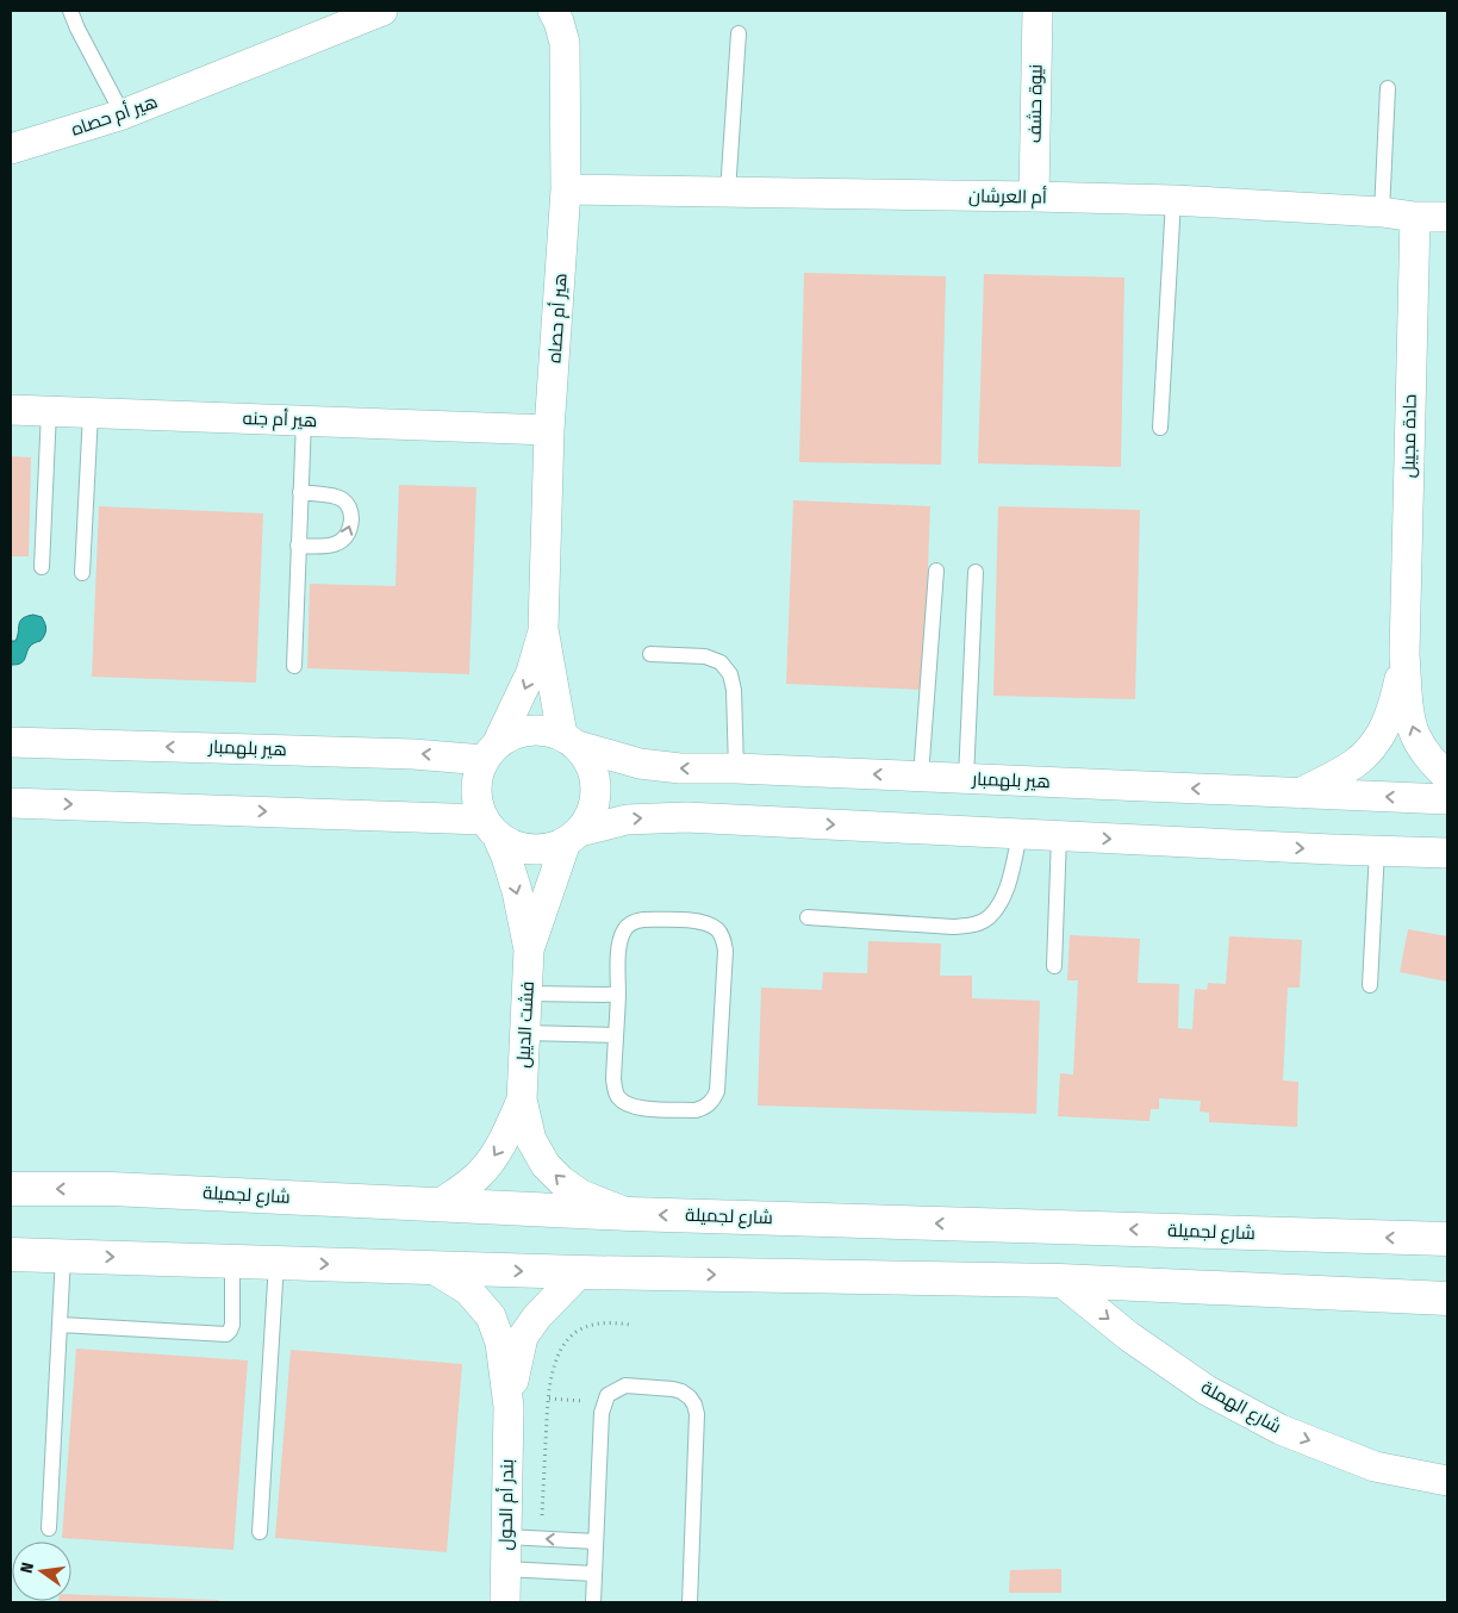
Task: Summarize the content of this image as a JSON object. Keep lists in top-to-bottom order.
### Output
{
  "streets": {
    "street": [
      "نيوة حشف",
      "هير أم حصاه",
      "أم العرشان",
      "هير أم جنه",
      "حادة مجيبل",
      "هير بلهمبار",
      "فشت الديبل",
      "شارع لجميلة",
      "شارع الهملة",
      "بندر أم الحول"
    ]
  },
  "crossings": [
    ["نيوة حشف", "أم العرشان"],
    ["هير أم حصاه", "أم العرشان"],
    ["هير أم حصاه", "هير أم جنه"],
    ["هير أم حصاه", "هير بلهمبار"],
    ["هير أم حصاه", "فشت الديبل"],
    ["أم العرشان", "حادة مجيبل"],
    ["حادة مجيبل", "هير بلهمبار"],
    ["هير بلهمبار", "فشت الديبل"],
    ["فشت الديبل", "شارع لجميلة"]
  ],
  "north": "left"
}
